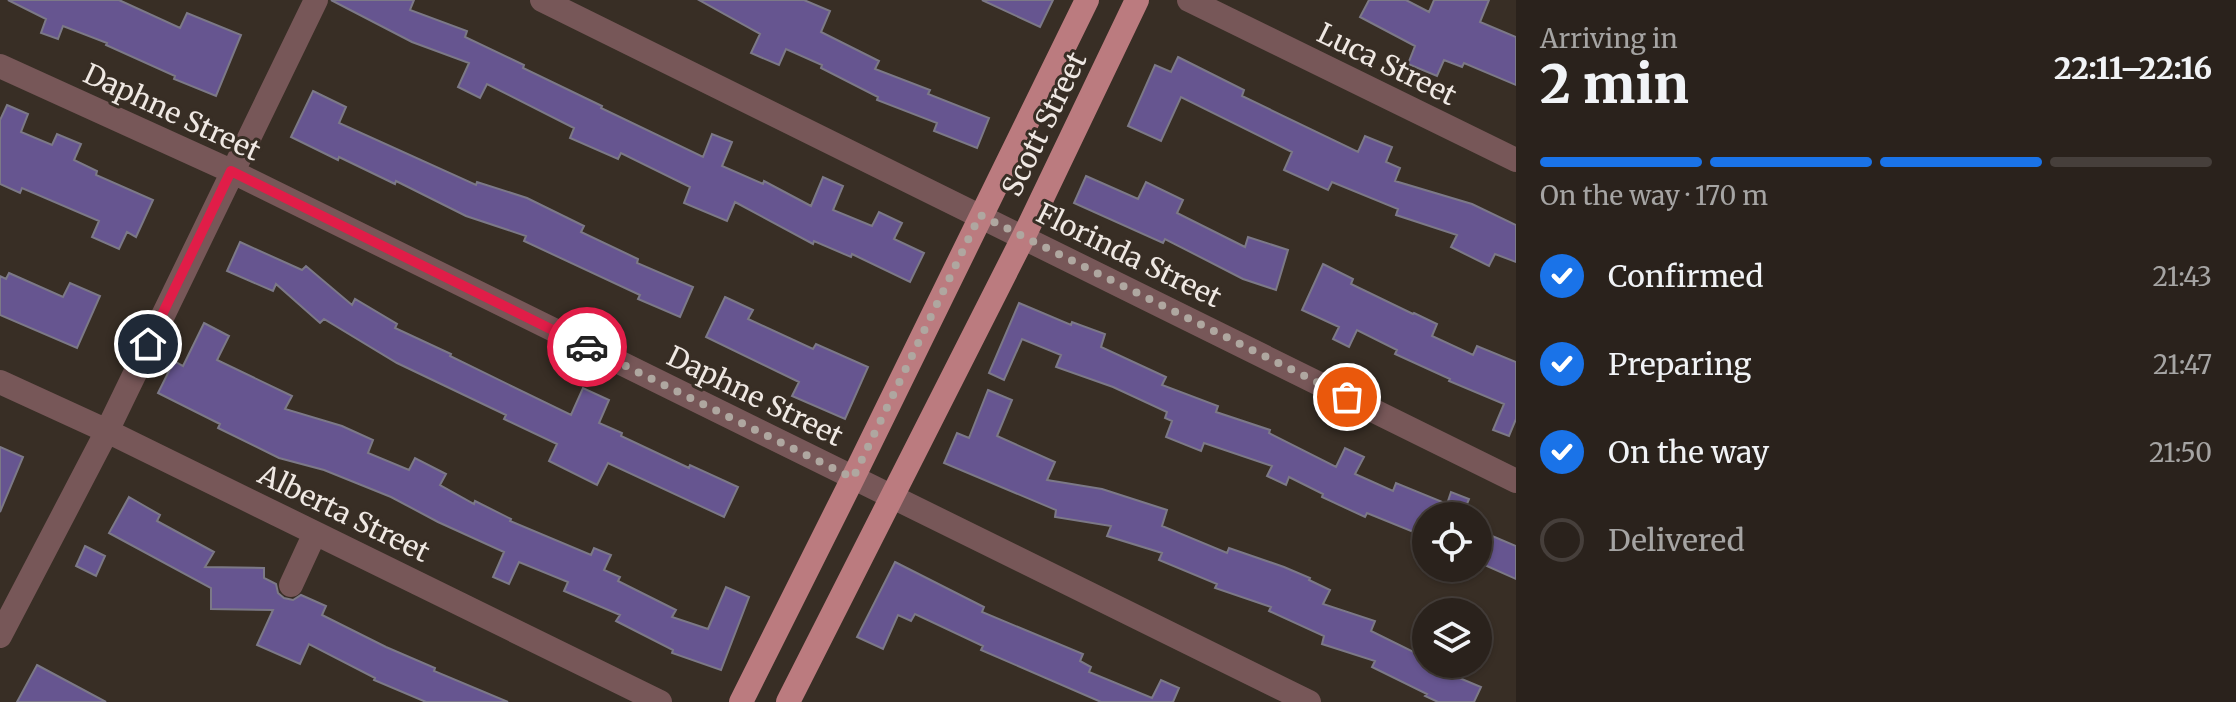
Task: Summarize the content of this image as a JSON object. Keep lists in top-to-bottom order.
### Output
{
  "streets": {
    "main road": ["Scott Street"],
    "street": [
      "Luca Street",
      "Daphne Street",
      "Florinda Street",
      "Alberta Street"
    ]
  },
  "crossings": [
    ["Daphne Street", "Scott Street"],
    ["Scott Street", "Florinda Street"]
  ],
  "page": {
    "heading": ["2 min", "Arriving in", "22:11–22:16"],
    "bar": "On the way · 170 m",
    "list": [
      ["Confirmed", "21:43"],
      ["Preparing", "21:47"],
      ["On the way", "21:50"],
      "Delivered"
    ]
  }
}
